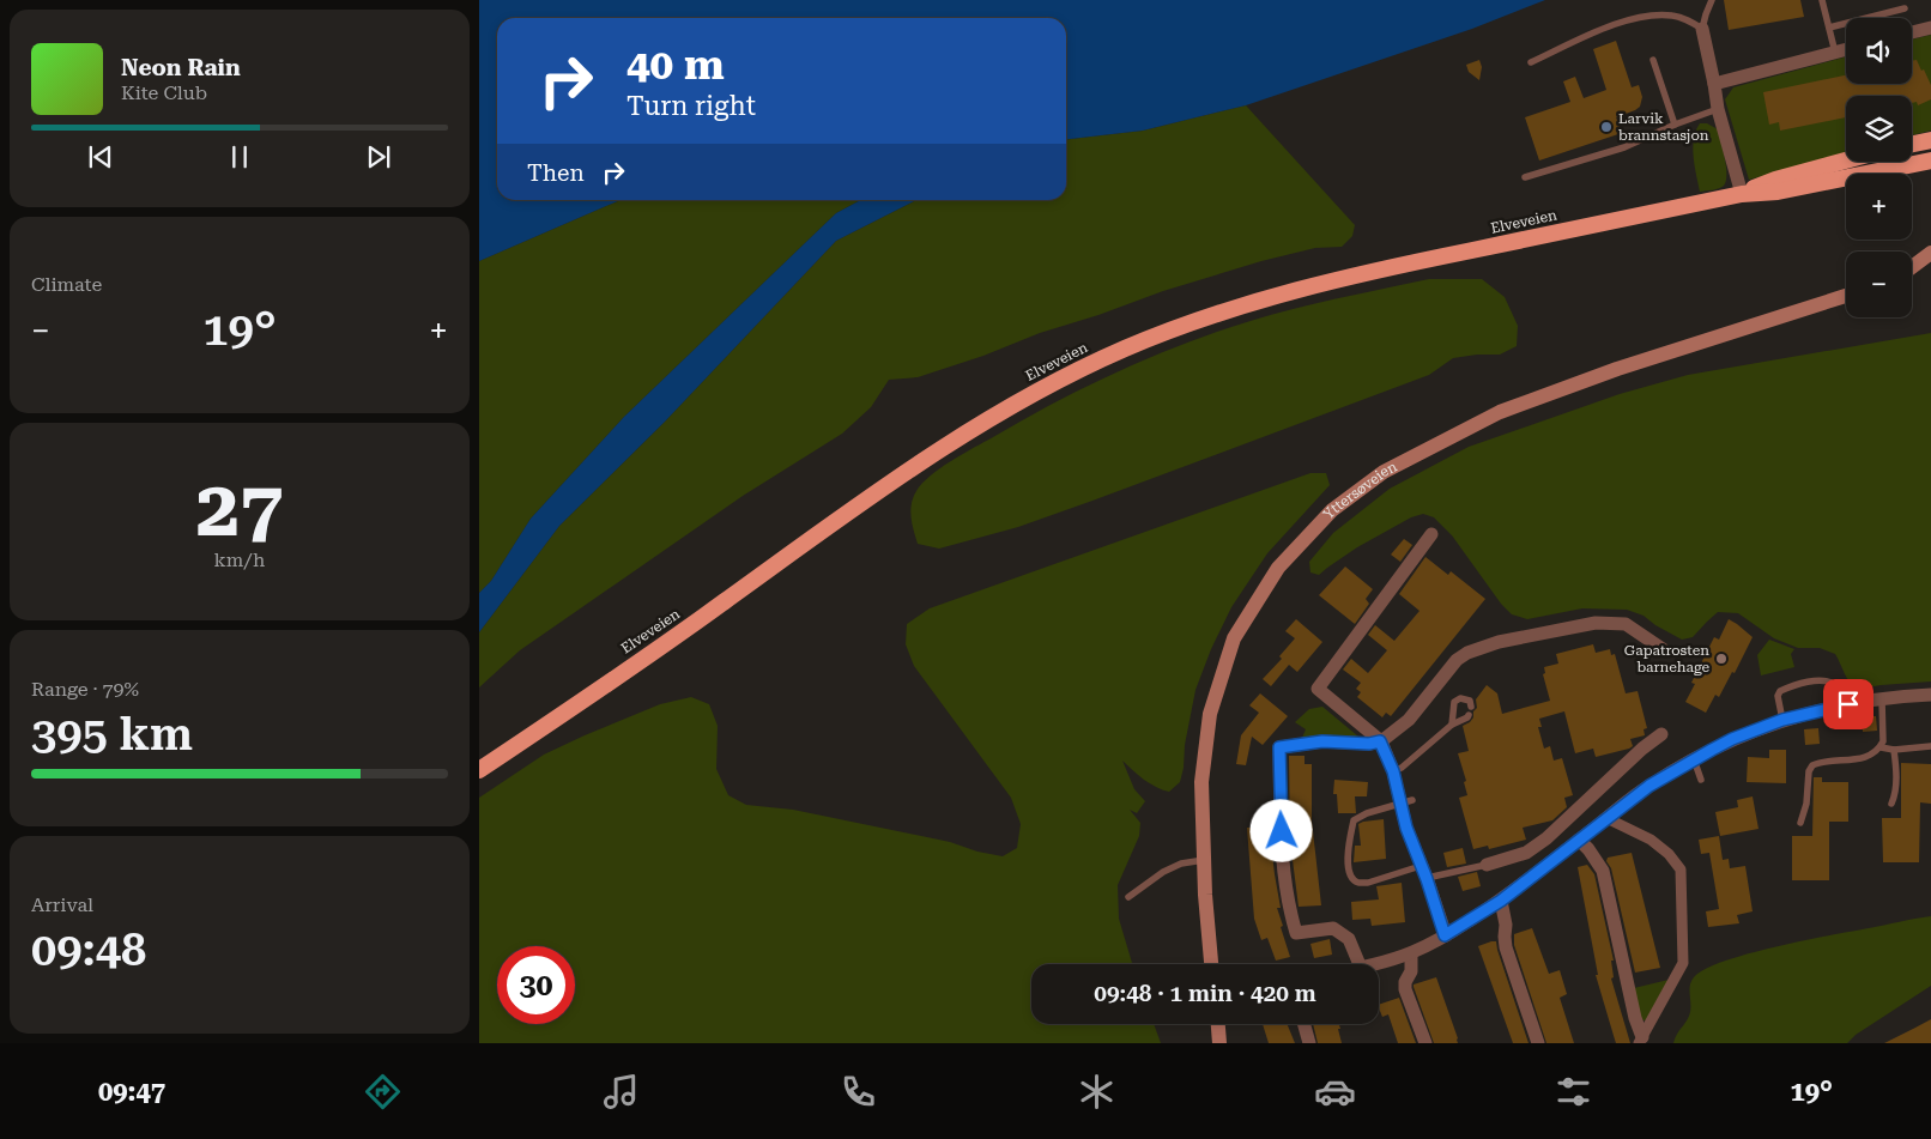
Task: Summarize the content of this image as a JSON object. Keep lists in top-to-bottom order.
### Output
{
  "streets": {
    "highway": ["Elveveien"],
    "main road": ["Yttersøveien"]
  },
  "places": ["Larvik brannstasjon", "Gapatrosten barnehage"],
  "page": {
    "map_buttons": ["+", "−"],
    "turn": ["40 m", "Turn right"],
    "song": ["Neon Rain", "Kite Club"],
    "then": "Then",
    "tile": [
      "Climate",
      ["27", "km/h"],
      ["Range · 79%", "395 km"],
      ["Arrival", "09:48"]
    ],
    "heat": ["−", "19°", "+"],
    "limit": "30",
    "trip": "09:48 · 1 min · 420 m",
    "tabs": ["09:47", "19°"]
  }
}
